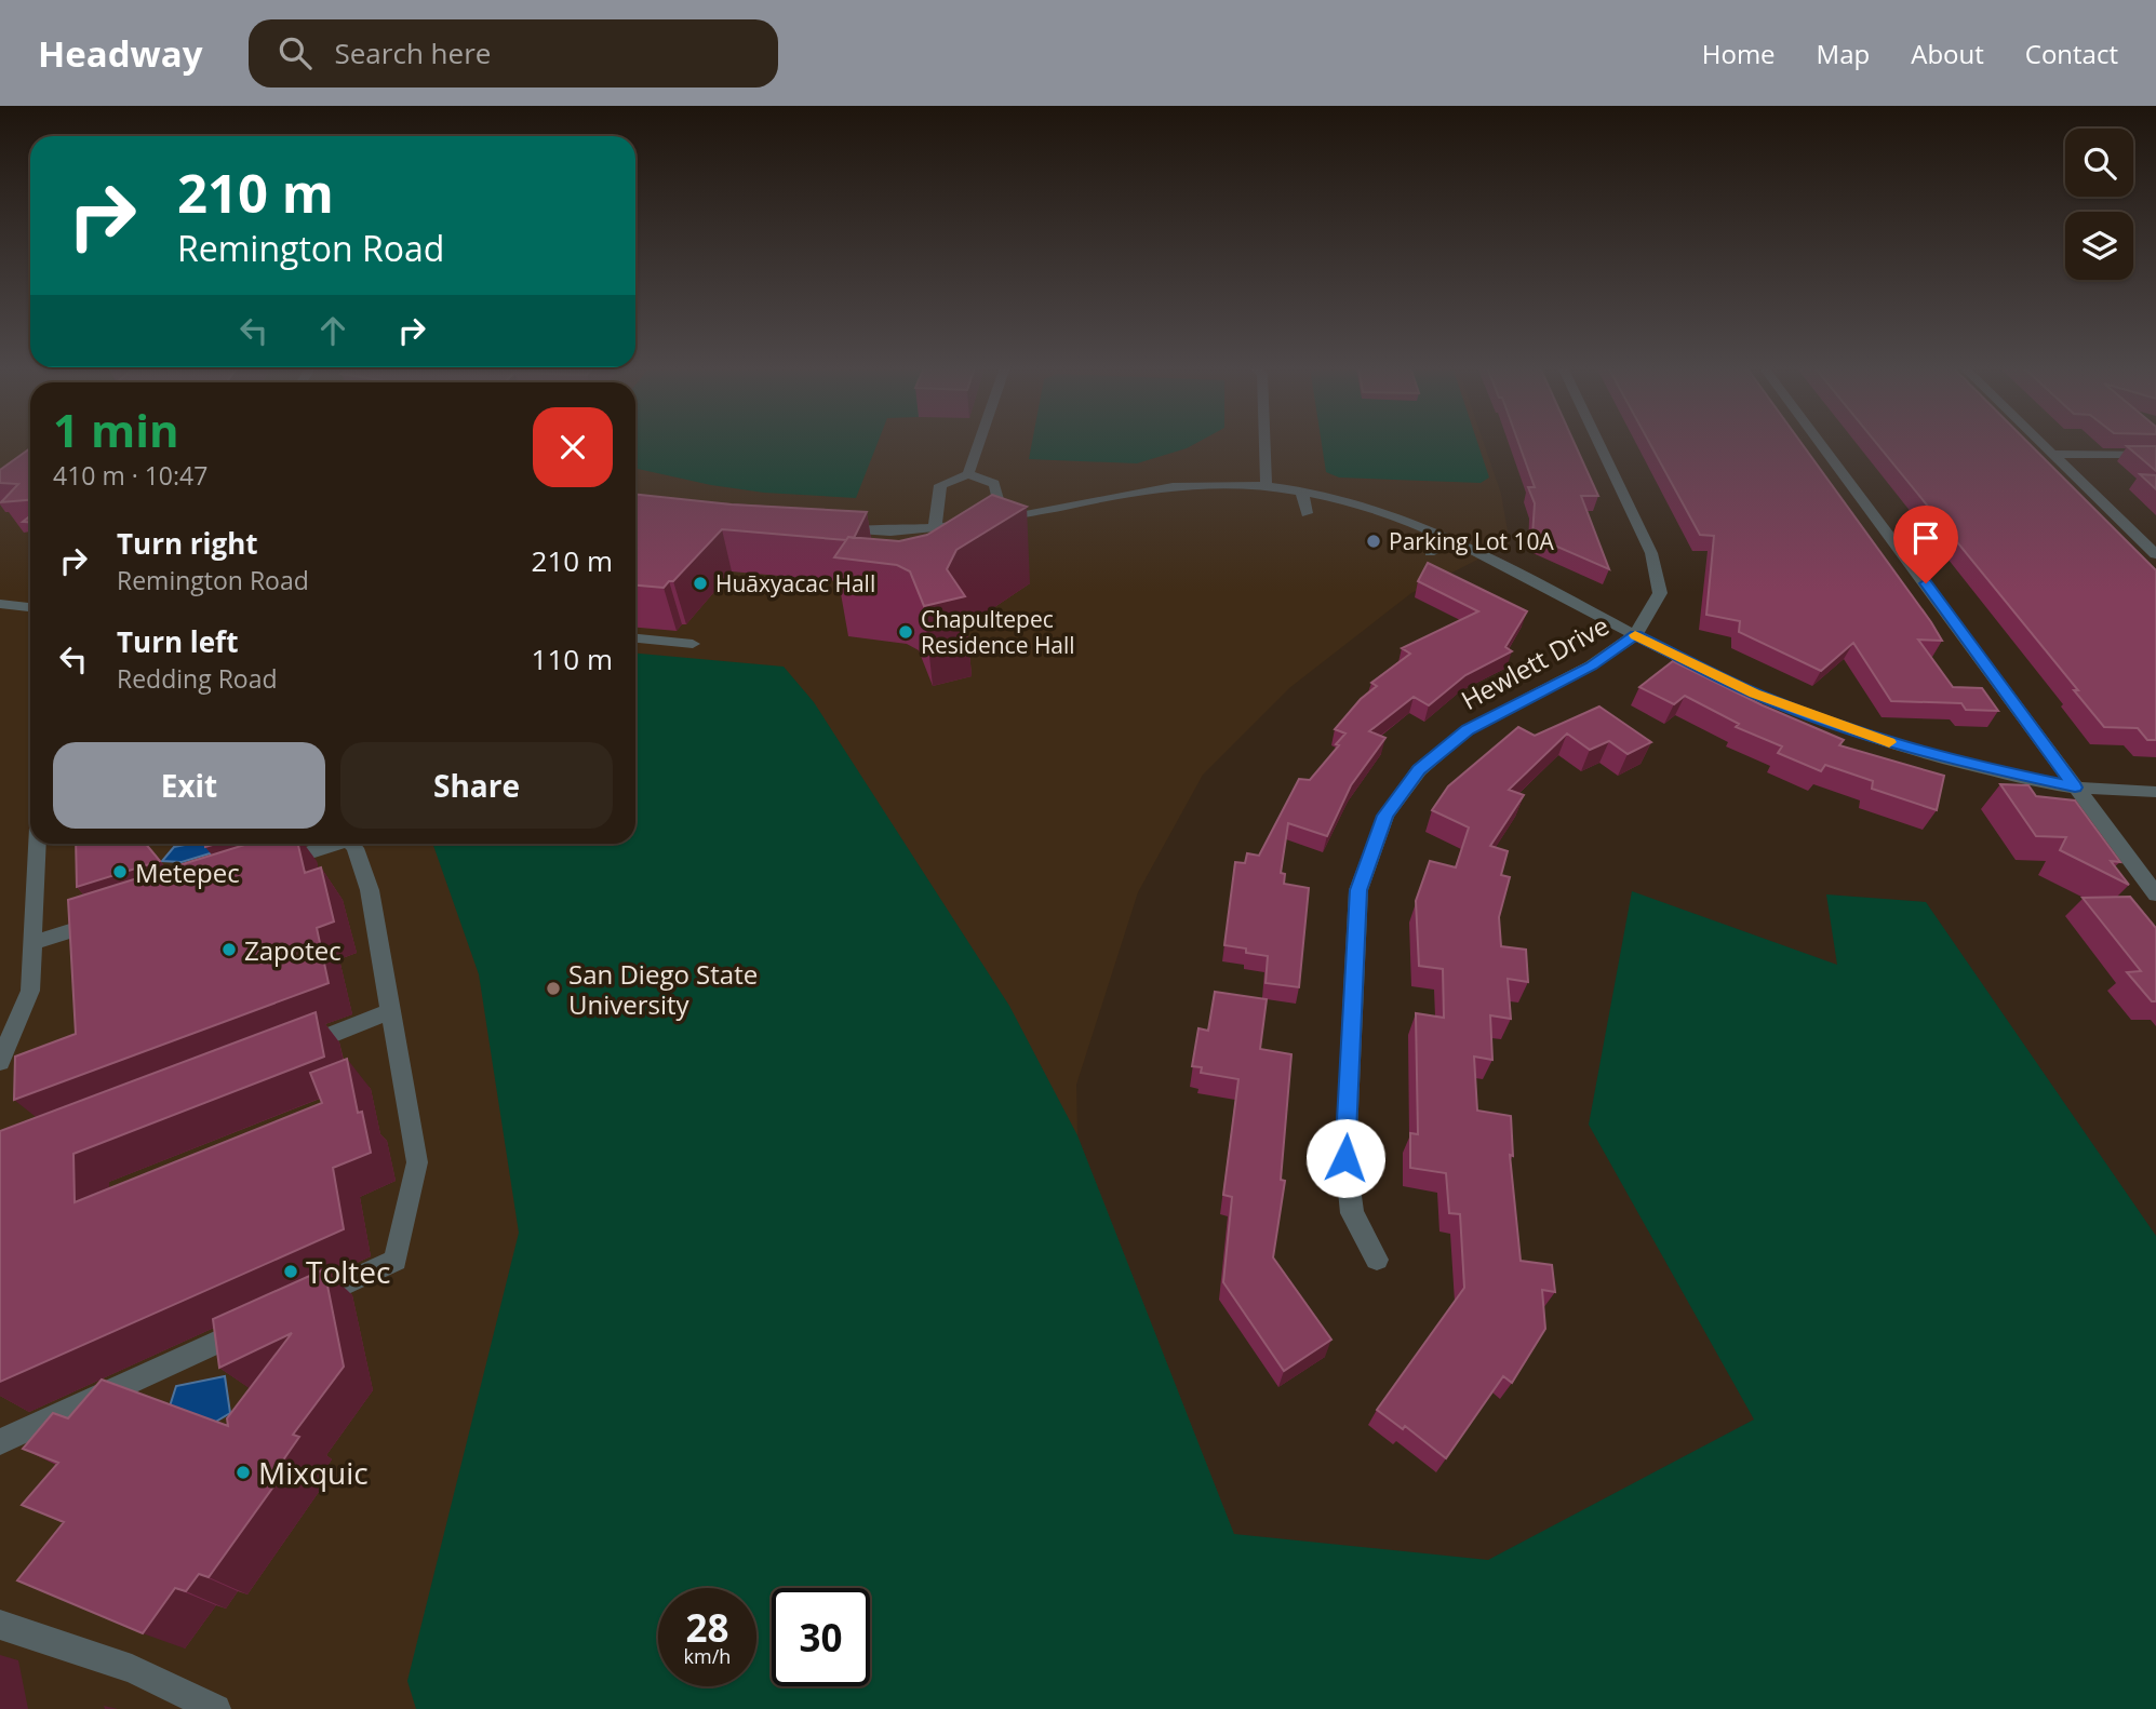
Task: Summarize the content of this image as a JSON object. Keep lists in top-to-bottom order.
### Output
{
  "streets": {
    "street": ["Hewlett Drive"]
  },
  "places": [
    "Parking Lot 10A",
    "Huāxyacac Hall",
    "Chapultepec Residence Hall",
    "Metepec",
    "Zapotec",
    "San Diego State University",
    "Toltec",
    "Mixquic"
  ],
  "page": {
    "header": "Headway",
    "search": "Search here",
    "nav": [
      "Home",
      "Map",
      "About",
      "Contact"
    ],
    "turn": ["210 m", "Remington Road"],
    "heading": ["1 min", "410 m · 10:47"],
    "list": [
      {
        "name": "Turn right",
        "note": "Remington Road",
        "value": "210 m"
      },
      {
        "name": "Turn left",
        "note": "Redding Road",
        "value": "110 m"
      }
    ],
    "buttons": ["Exit", "Share"],
    "speed": "28 km/h",
    "limit": "30"
  }
}
